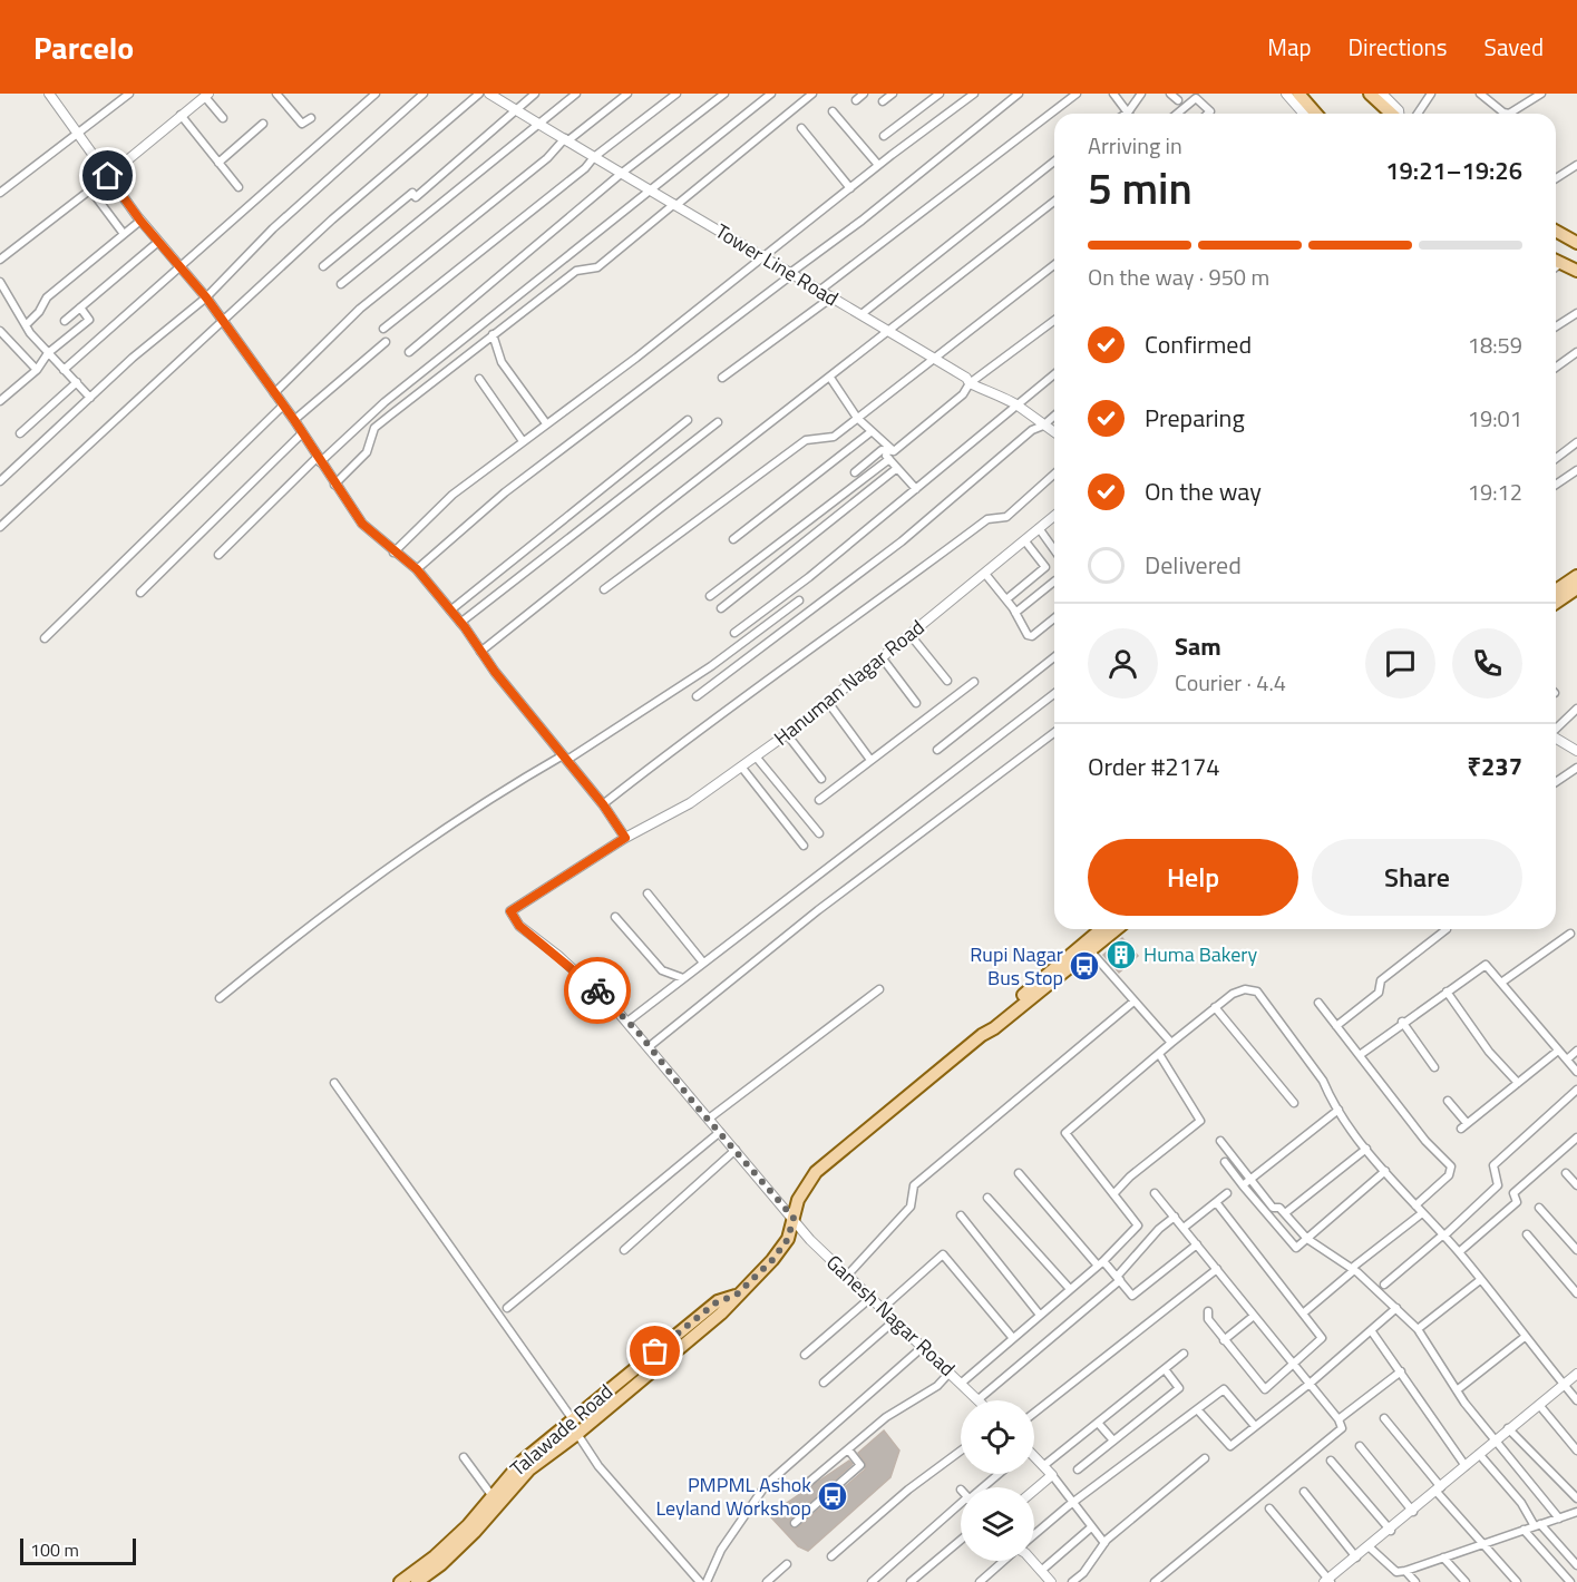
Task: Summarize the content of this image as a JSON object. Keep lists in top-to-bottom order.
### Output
{
  "streets": {
    "main road": ["Talawade Road"],
    "street": ["Tower Line Road", "Hanuman Nagar Road", "Ganesh Nagar Road"]
  },
  "crossings": [
    ["Hanuman Nagar Road", "Ganesh Nagar Road"],
    ["Ganesh Nagar Road", "Talawade Road"]
  ],
  "places": {
    "building": ["Huma Bakery"],
    "bus stop": ["Rupi Nagar Bus Stop", "PMPML Ashok Leyland Workshop"]
  },
  "scale_bar": "100 m",
  "page": {
    "header": "Parcelo",
    "nav": ["Map", "Directions", "Saved"],
    "heading": ["5 min", "Arriving in", "19:21–19:26"],
    "panel": [
      "Sam",
      "Courier · 4.4",
      "Order #2174",
      "₹237"
    ],
    "bar": "On the way · 950 m",
    "list": [
      ["Confirmed", "18:59"],
      ["Preparing", "19:01"],
      ["On the way", "19:12"],
      "Delivered"
    ],
    "buttons": ["Help", "Share"],
    "scale": "100 m"
  }
}
